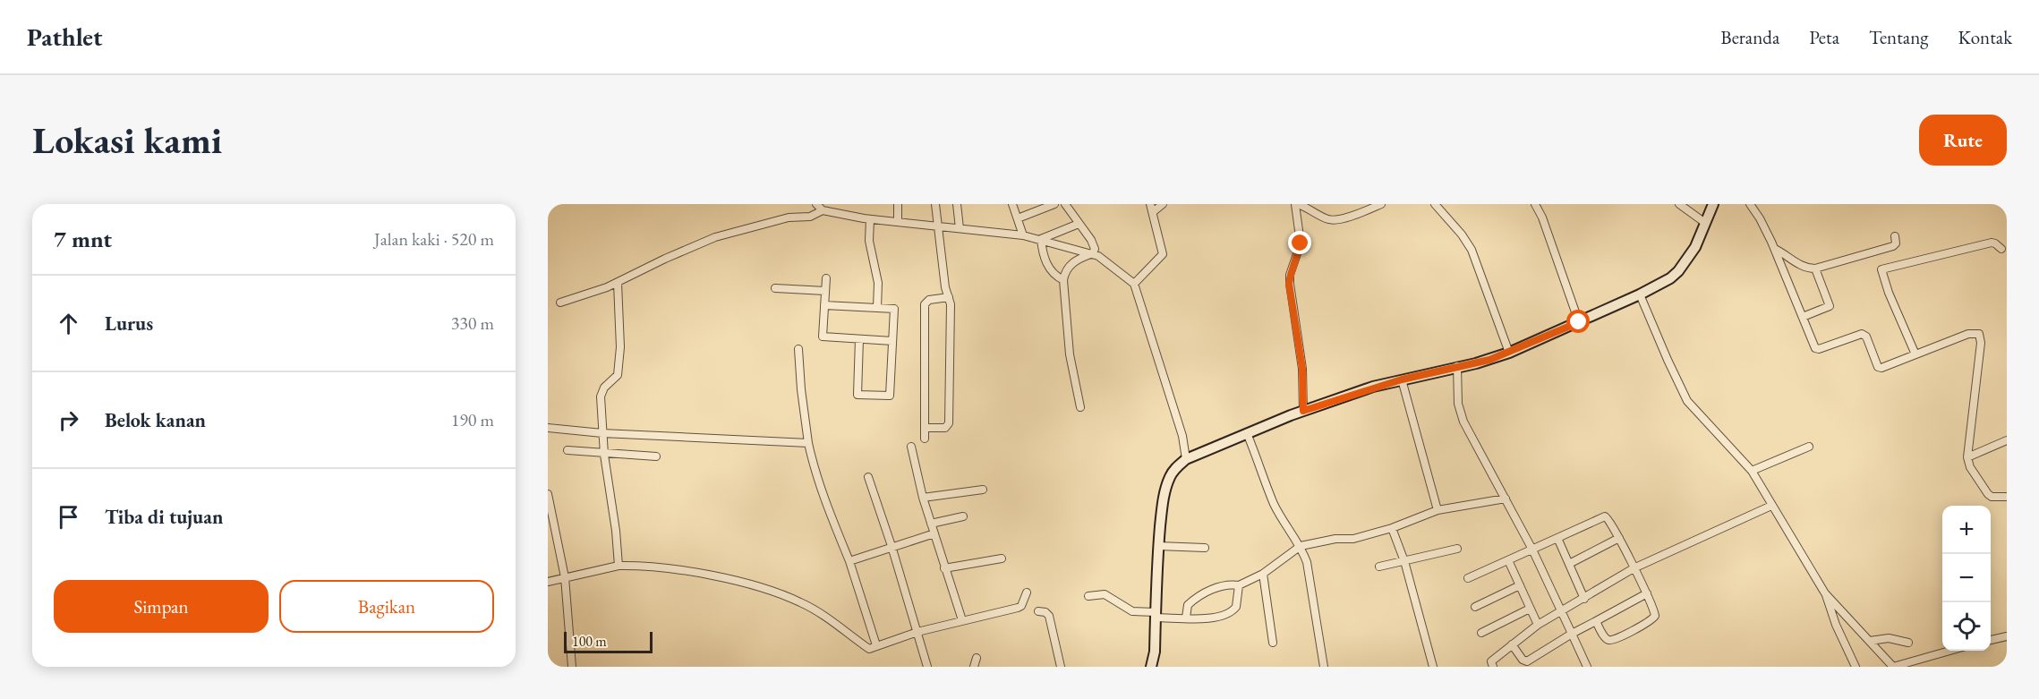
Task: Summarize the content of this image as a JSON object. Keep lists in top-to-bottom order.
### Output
{
  "scale_bar": "100 m",
  "page": {
    "header": "Pathlet",
    "nav": [
      "Beranda",
      "Peta",
      "Tentang",
      "Kontak"
    ],
    "buttons": [
      "Rute",
      ["Simpan", "Bagikan"]
    ],
    "title": "Lokasi kami",
    "heading": ["7 mnt", "Jalan kaki · 520 m"],
    "list": [
      ["Lurus", "330 m"],
      ["Belok kanan", "190 m"],
      "Tiba di tujuan"
    ],
    "map_buttons": ["+", "−"],
    "scale": "100 m"
  }
}
